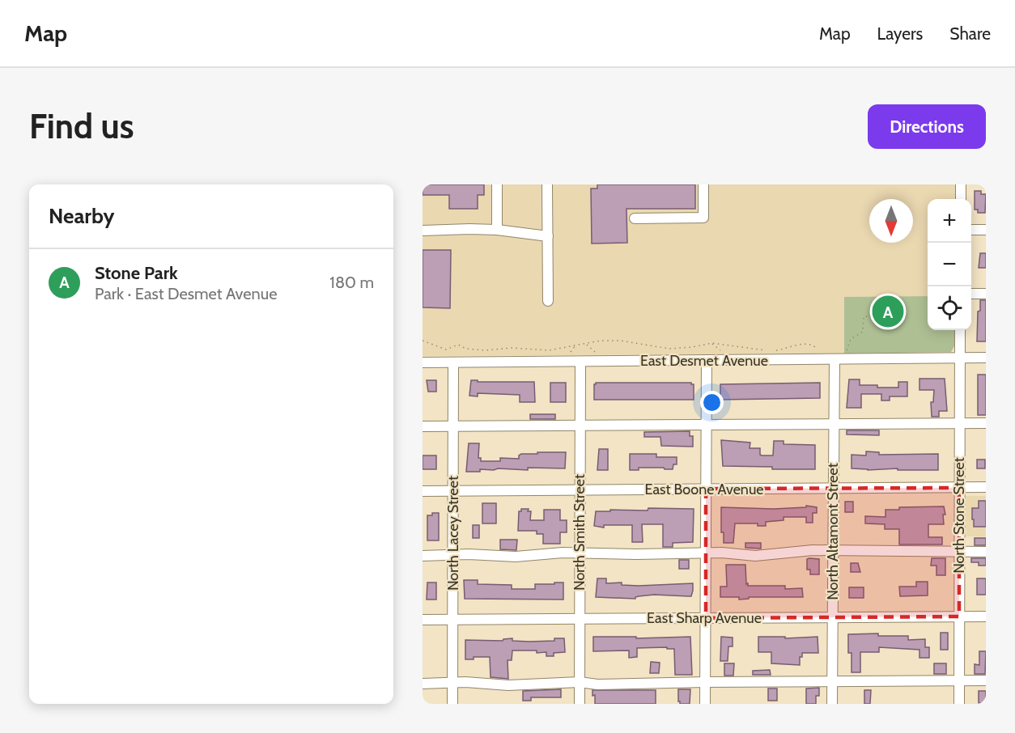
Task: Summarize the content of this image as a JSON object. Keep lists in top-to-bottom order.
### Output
{
  "streets": {
    "street": [
      "East Desmet Avenue",
      "East Boone Avenue",
      "North Stone Street",
      "North Altamont Street",
      "North Smith Street",
      "North Lacey Street",
      "East Sharp Avenue"
    ]
  },
  "crossings": [
    ["East Desmet Avenue", "North Stone Street"],
    ["East Desmet Avenue", "North Altamont Street"],
    ["East Desmet Avenue", "North Smith Street"],
    ["East Desmet Avenue", "North Lacey Street"],
    ["East Boone Avenue", "North Stone Street"],
    ["East Boone Avenue", "North Altamont Street"],
    ["East Boone Avenue", "North Smith Street"],
    ["East Boone Avenue", "North Lacey Street"],
    ["North Stone Street", "East Sharp Avenue"],
    ["North Altamont Street", "East Sharp Avenue"],
    ["North Smith Street", "East Sharp Avenue"],
    ["North Lacey Street", "East Sharp Avenue"]
  ],
  "north": "bottom",
  "page": {
    "header": "Map",
    "nav": ["Map", "Layers", "Share"],
    "buttons": "Directions",
    "title": "Find us",
    "heading": "Nearby",
    "map_buttons": ["+", "−"],
    "list": [
      {
        "mark": "A",
        "name": "Stone Park",
        "note": "Park · East Desmet Avenue",
        "value": "180 m"
      }
    ],
    "pins": "A"
  }
}
